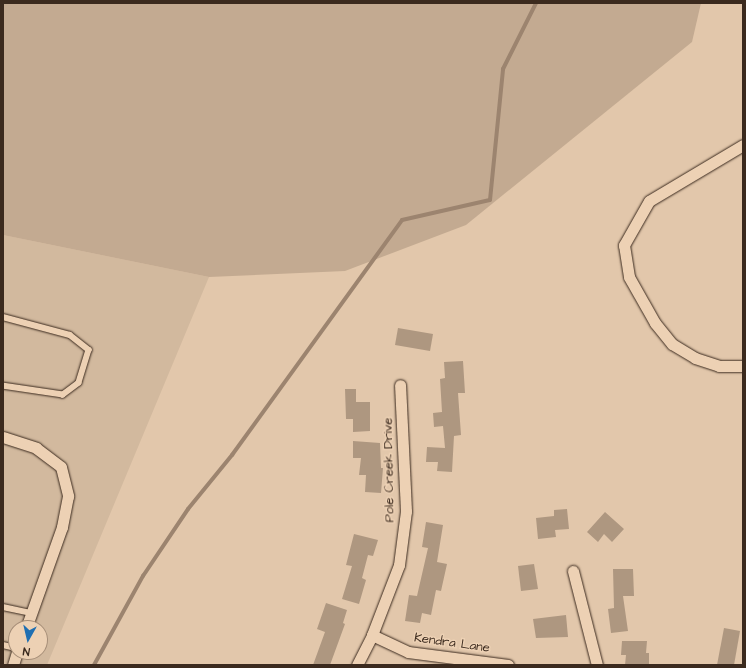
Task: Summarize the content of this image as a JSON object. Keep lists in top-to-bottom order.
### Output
{
  "streets": {
    "street": ["Pole Creek Drive", "Kendra Lane"]
  },
  "crossings": [
    ["Pole Creek Drive", "Kendra Lane"]
  ],
  "north": "bottom"
}
